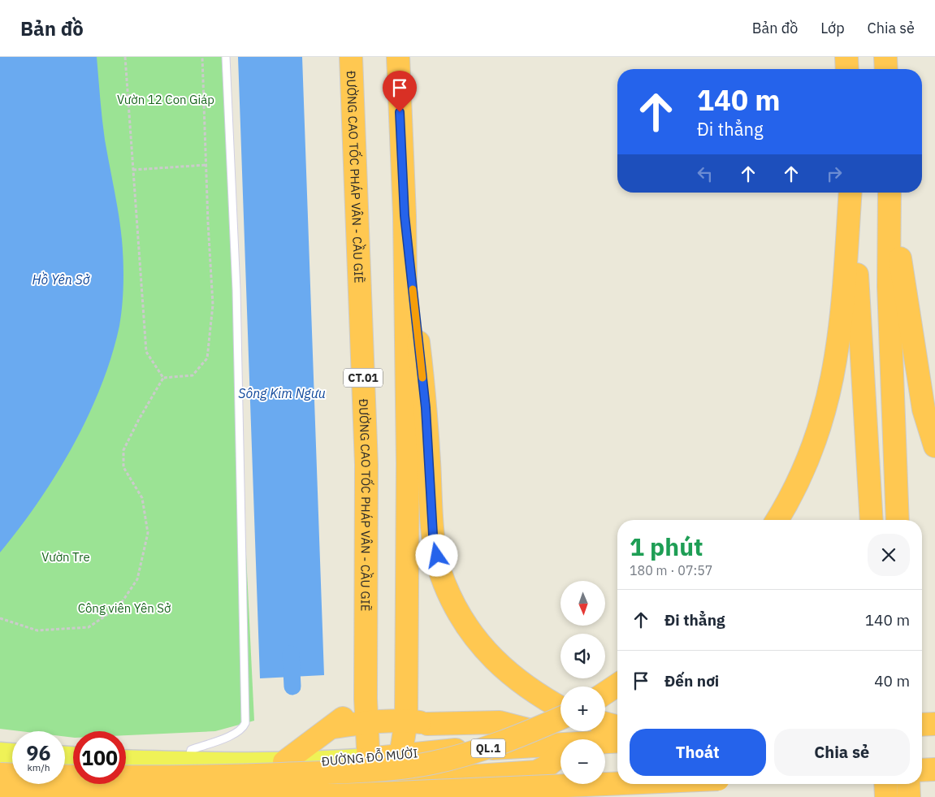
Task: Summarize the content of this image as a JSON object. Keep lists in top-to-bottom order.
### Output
{
  "streets": {
    "highway": [
      "ĐƯỜNG CAO TỐC PHÁP VÂN - CẦU GIẼ",
      "CT.01",
      "QL.1",
      "ĐƯỜNG ĐỖ MƯỜI"
    ]
  },
  "crossings": [
    ["ĐƯỜNG CAO TỐC PHÁP VÂN - CẦU GIẼ", "ĐƯỜNG ĐỖ MƯỜI"]
  ],
  "water": ["Hồ Yên Sở", "Sông Kim Ngưu"],
  "parks": ["Vườn 12 Con Giáp", "Vườn Tre", "Công viên Yên Sở"],
  "north": "bottom",
  "page": {
    "header": "Bản đồ",
    "nav": ["Bản đồ", "Lớp", "Chia sẻ"],
    "turn": ["140 m", "Đi thẳng"],
    "heading": ["1 phút", "180 m · 07:57"],
    "map_buttons": ["+", "−"],
    "list": [
      {
        "name": "Đi thẳng",
        "value": "140 m"
      },
      {
        "name": "Đến nơi",
        "value": "40 m"
      }
    ],
    "buttons": ["Thoát", "Chia sẻ"],
    "speed": "96 km/h",
    "limit": "100"
  }
}
